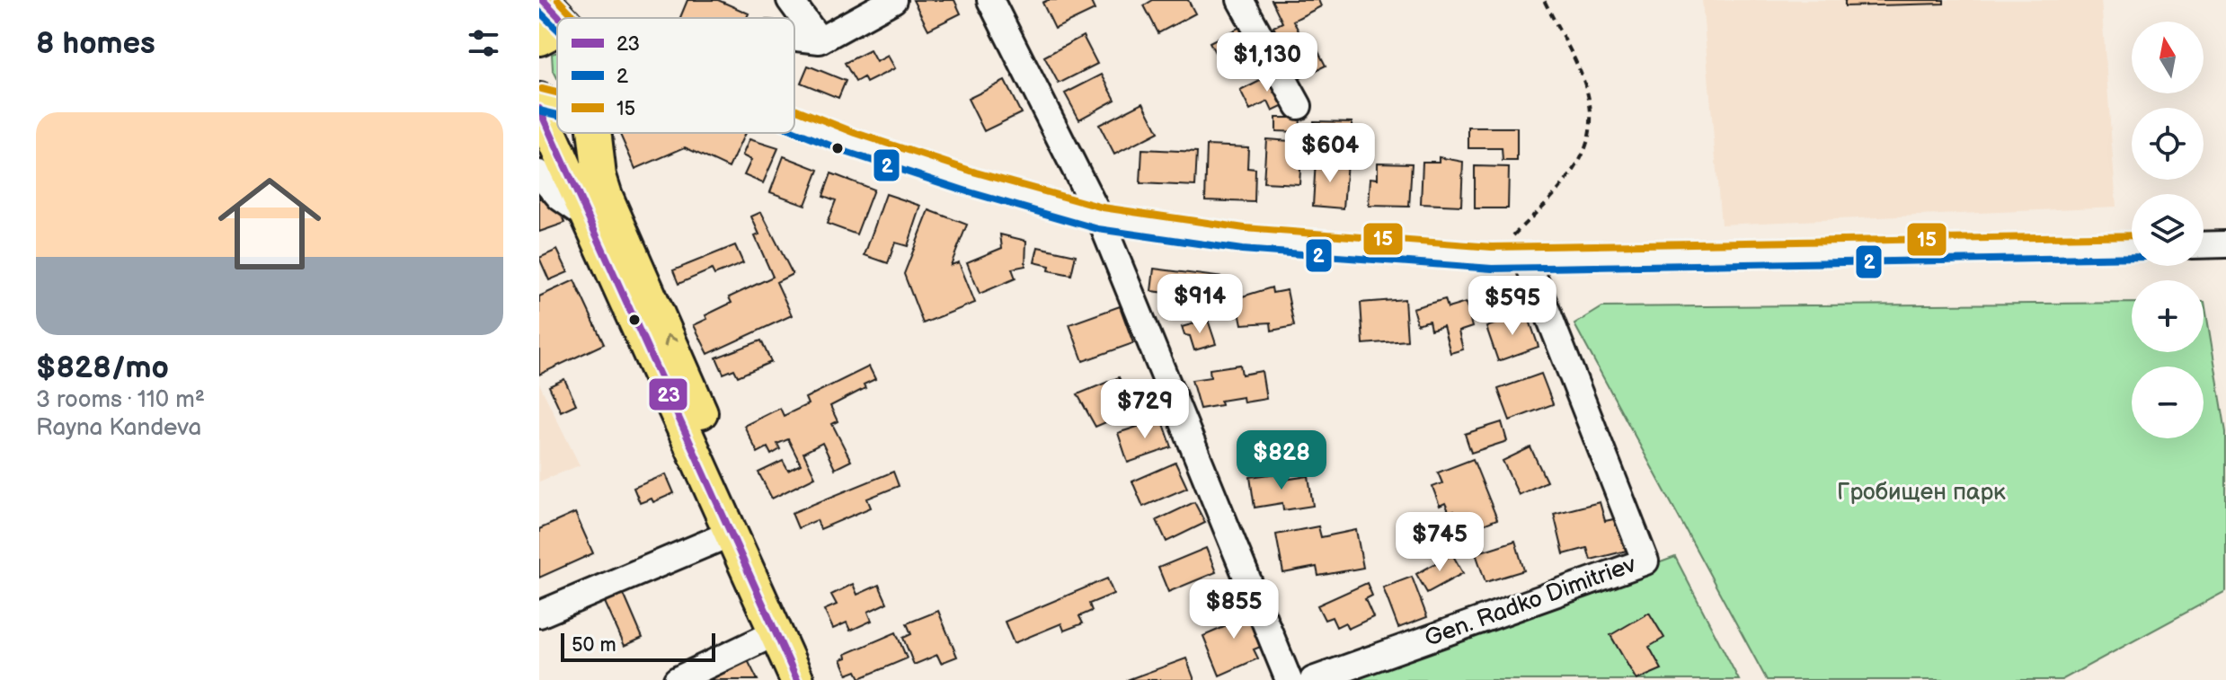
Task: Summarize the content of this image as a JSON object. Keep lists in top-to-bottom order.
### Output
{
  "streets": {
    "street": ["Gen. Radko Dimitriev"]
  },
  "parks": ["Гробищен парк"],
  "lines": ["transit line 23", "transit line 15", "transit line 2"],
  "legend": ["23", "2", "15"],
  "scale_bar": "50 m",
  "north": "top",
  "page": {
    "heading": "8 homes",
    "map_buttons": ["+", "−"],
    "price": [
      "$1,130",
      "$604",
      "$914",
      "$595",
      "$729",
      "$828",
      "$745",
      "$855"
    ],
    "list": [
      {
        "name": "$828/mo",
        "note": "3 rooms · 110 m² · Rayna Kandeva"
      }
    ],
    "scale": "50 m"
  }
}
